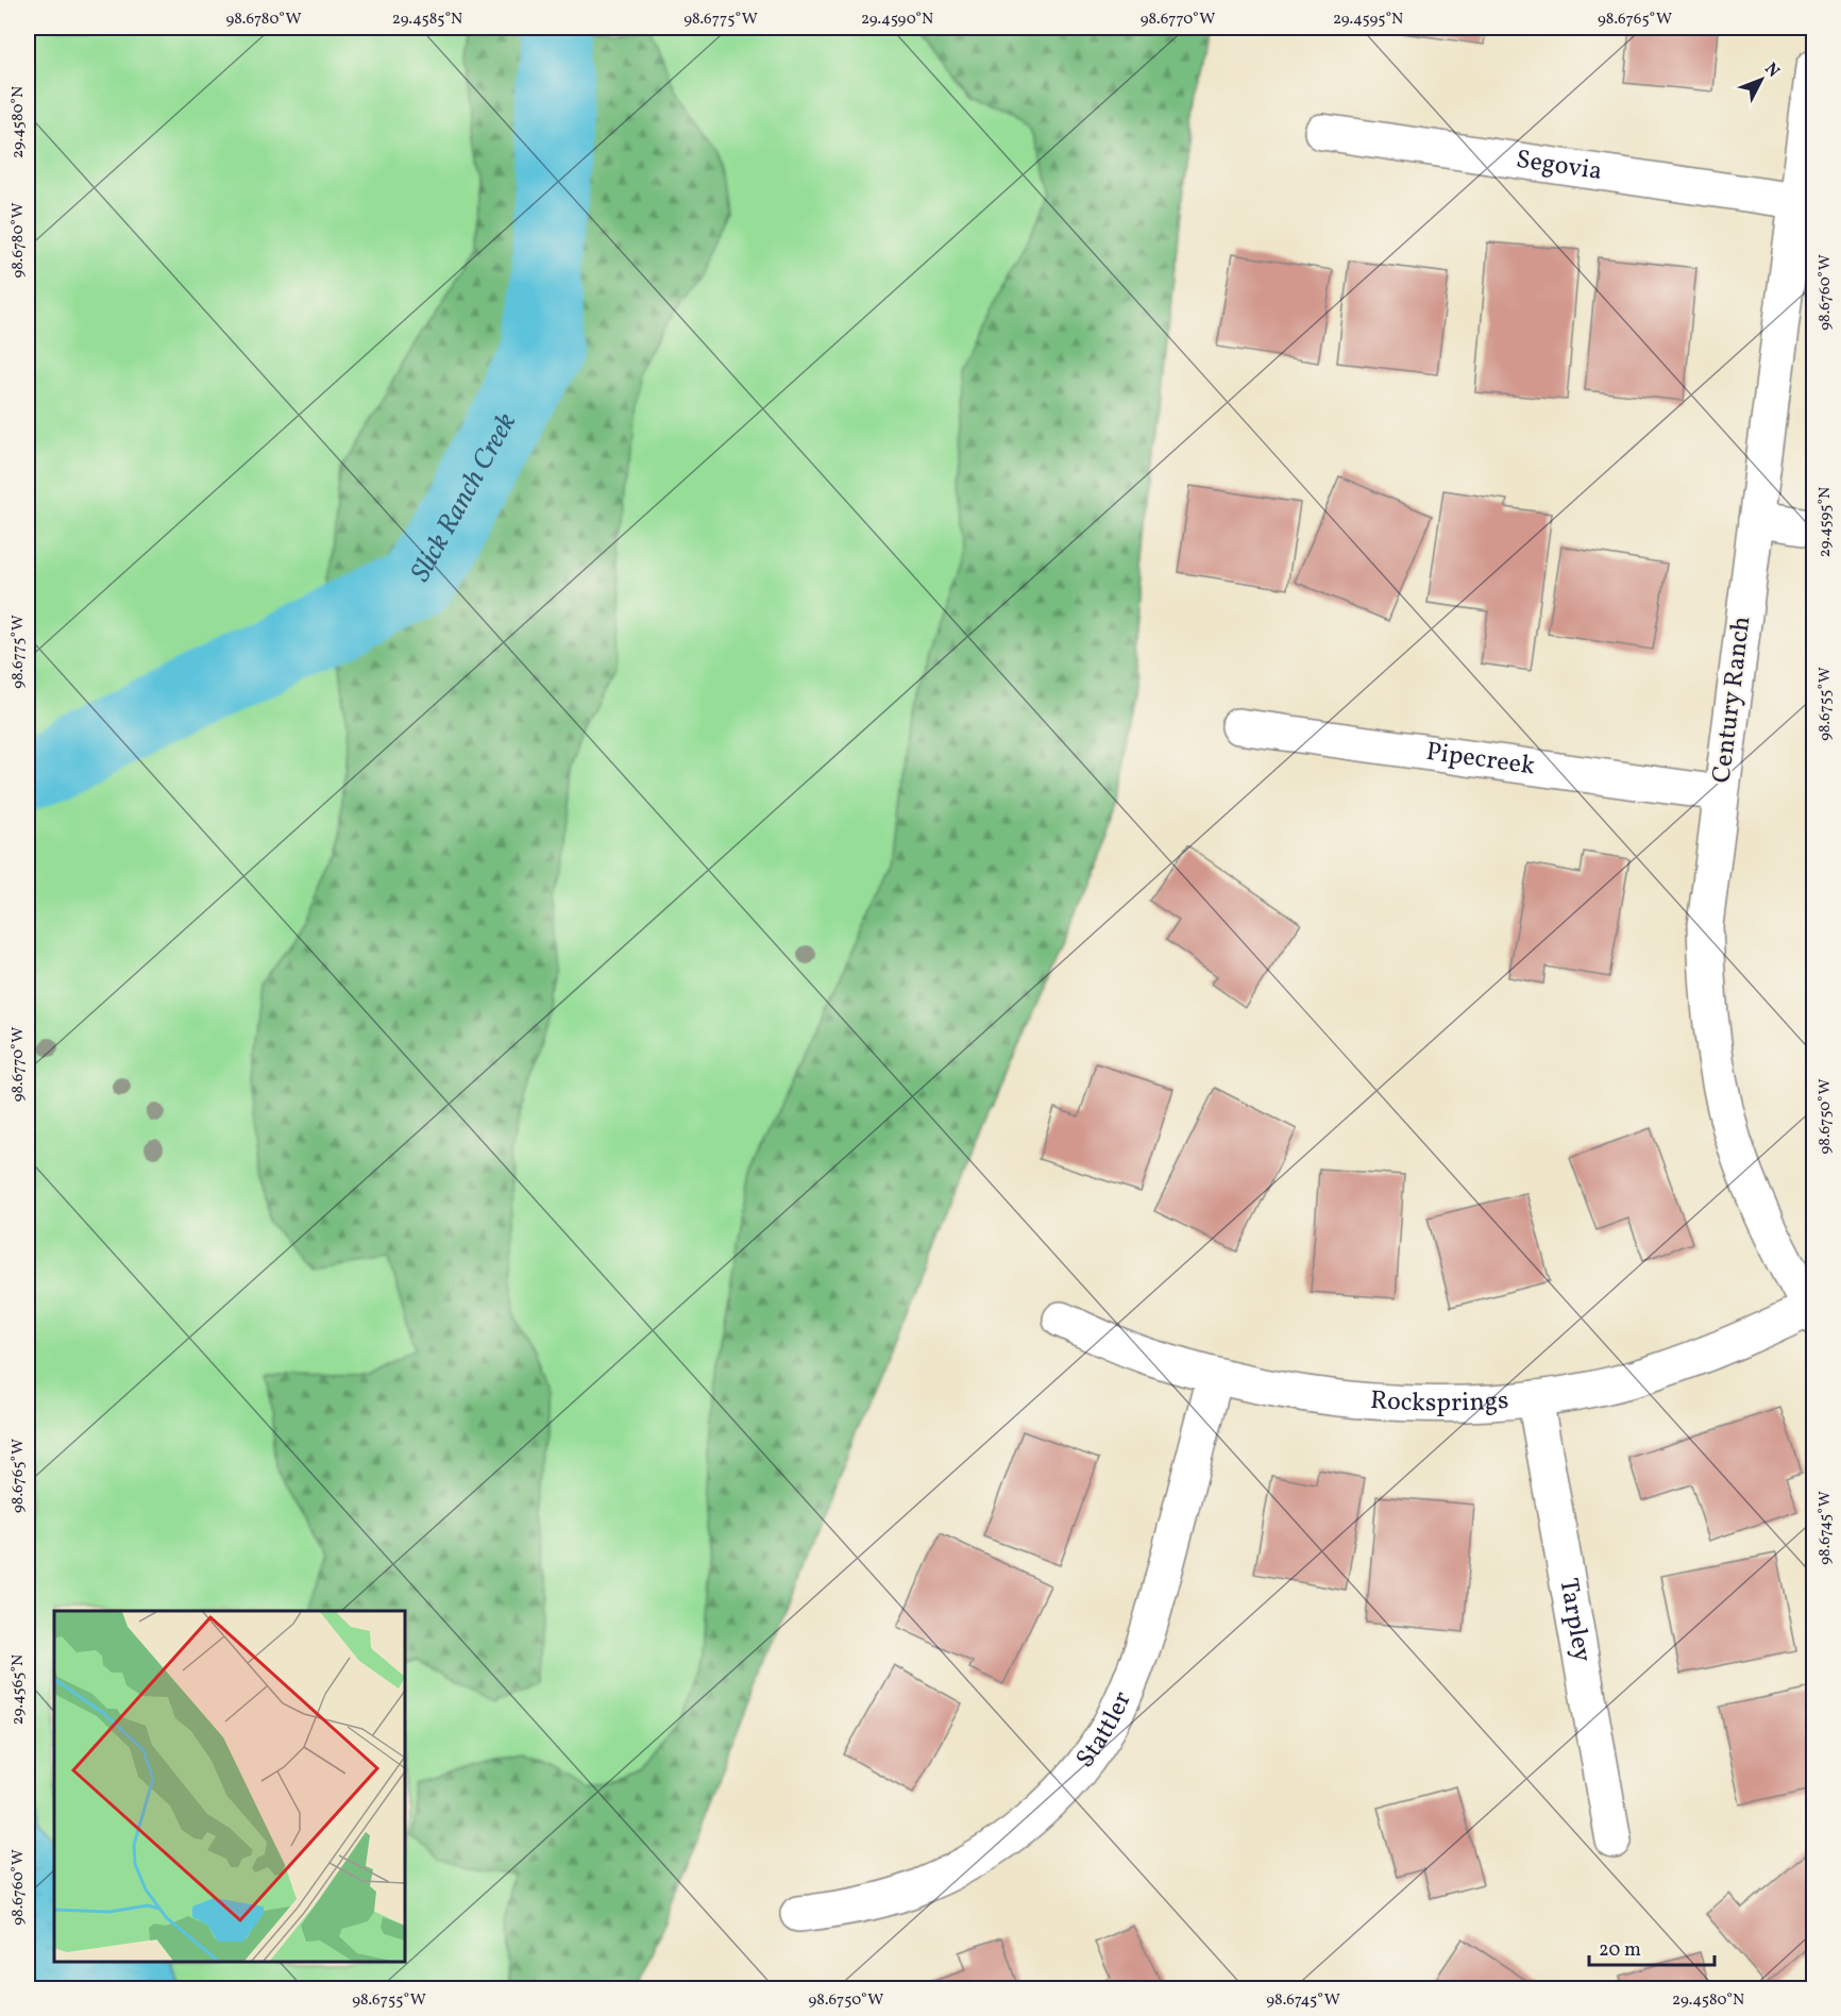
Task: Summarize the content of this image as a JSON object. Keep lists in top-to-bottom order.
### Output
{
  "streets": {
    "street": [
      "Segovia",
      "Century Ranch",
      "Pipecreek",
      "Rocksprings",
      "Tarpley",
      "Stattler"
    ]
  },
  "crossings": [
    ["Segovia", "Century Ranch"],
    ["Century Ranch", "Pipecreek"],
    ["Century Ranch", "Rocksprings"],
    ["Rocksprings", "Tarpley"],
    ["Rocksprings", "Stattler"]
  ],
  "water": ["Slick Ranch Creek"],
  "scale_bar": "20 m",
  "north": "top right",
  "coordinates": [
    "98.6780°W",
    "29.4585°N",
    "98.6775°W",
    "29.4590°N",
    "98.6770°W",
    "29.4595°N",
    "98.6765°W",
    "29.4580°N",
    "98.6760°W",
    "98.6755°W",
    "98.6750°W",
    "98.6745°W",
    "29.4565°N"
  ]
}
